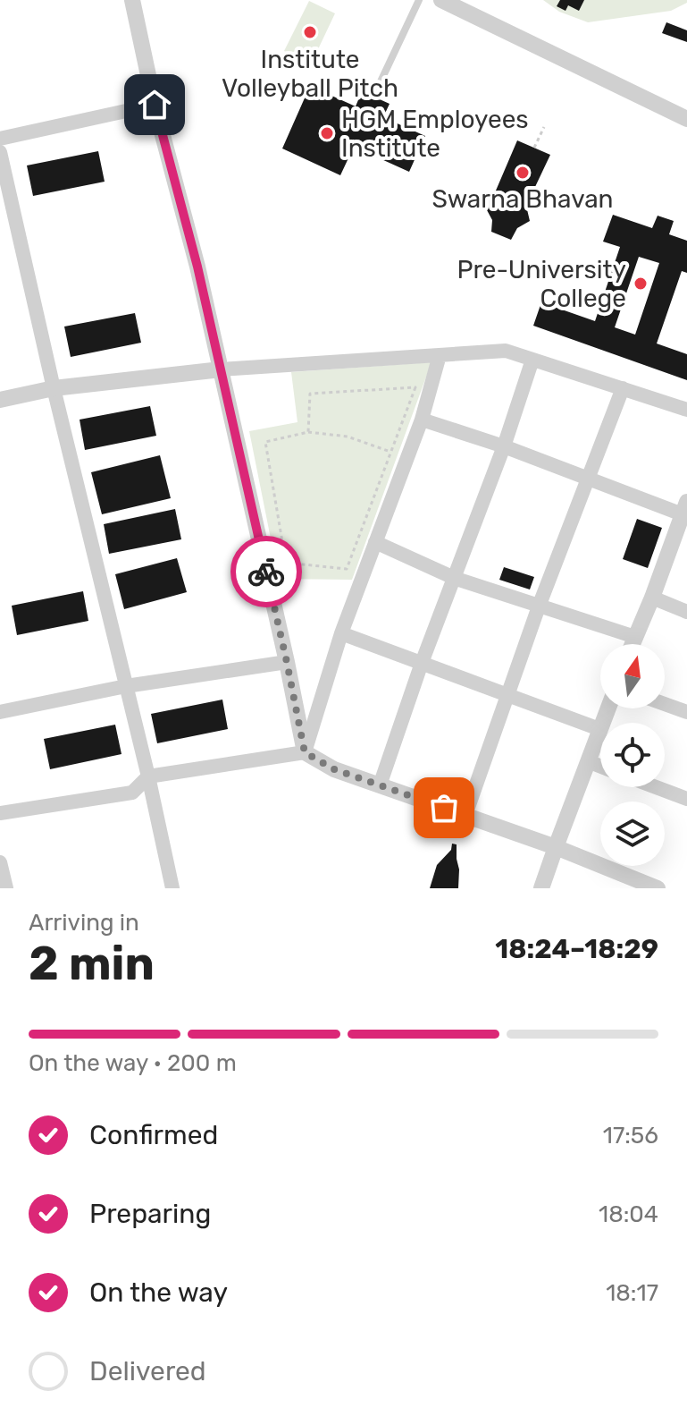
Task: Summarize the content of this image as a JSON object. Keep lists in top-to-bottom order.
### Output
{
  "places": [
    "Institute Volleyball Pitch",
    "HGM Employees Institute",
    "Swarna Bhavan",
    "Pre-University College"
  ],
  "north": "top",
  "page": {
    "heading": ["2 min", "Arriving in", "18:24–18:29"],
    "bar": "On the way · 200 m",
    "list": [
      ["Confirmed", "17:56"],
      ["Preparing", "18:04"],
      ["On the way", "18:17"],
      "Delivered"
    ]
  }
}
